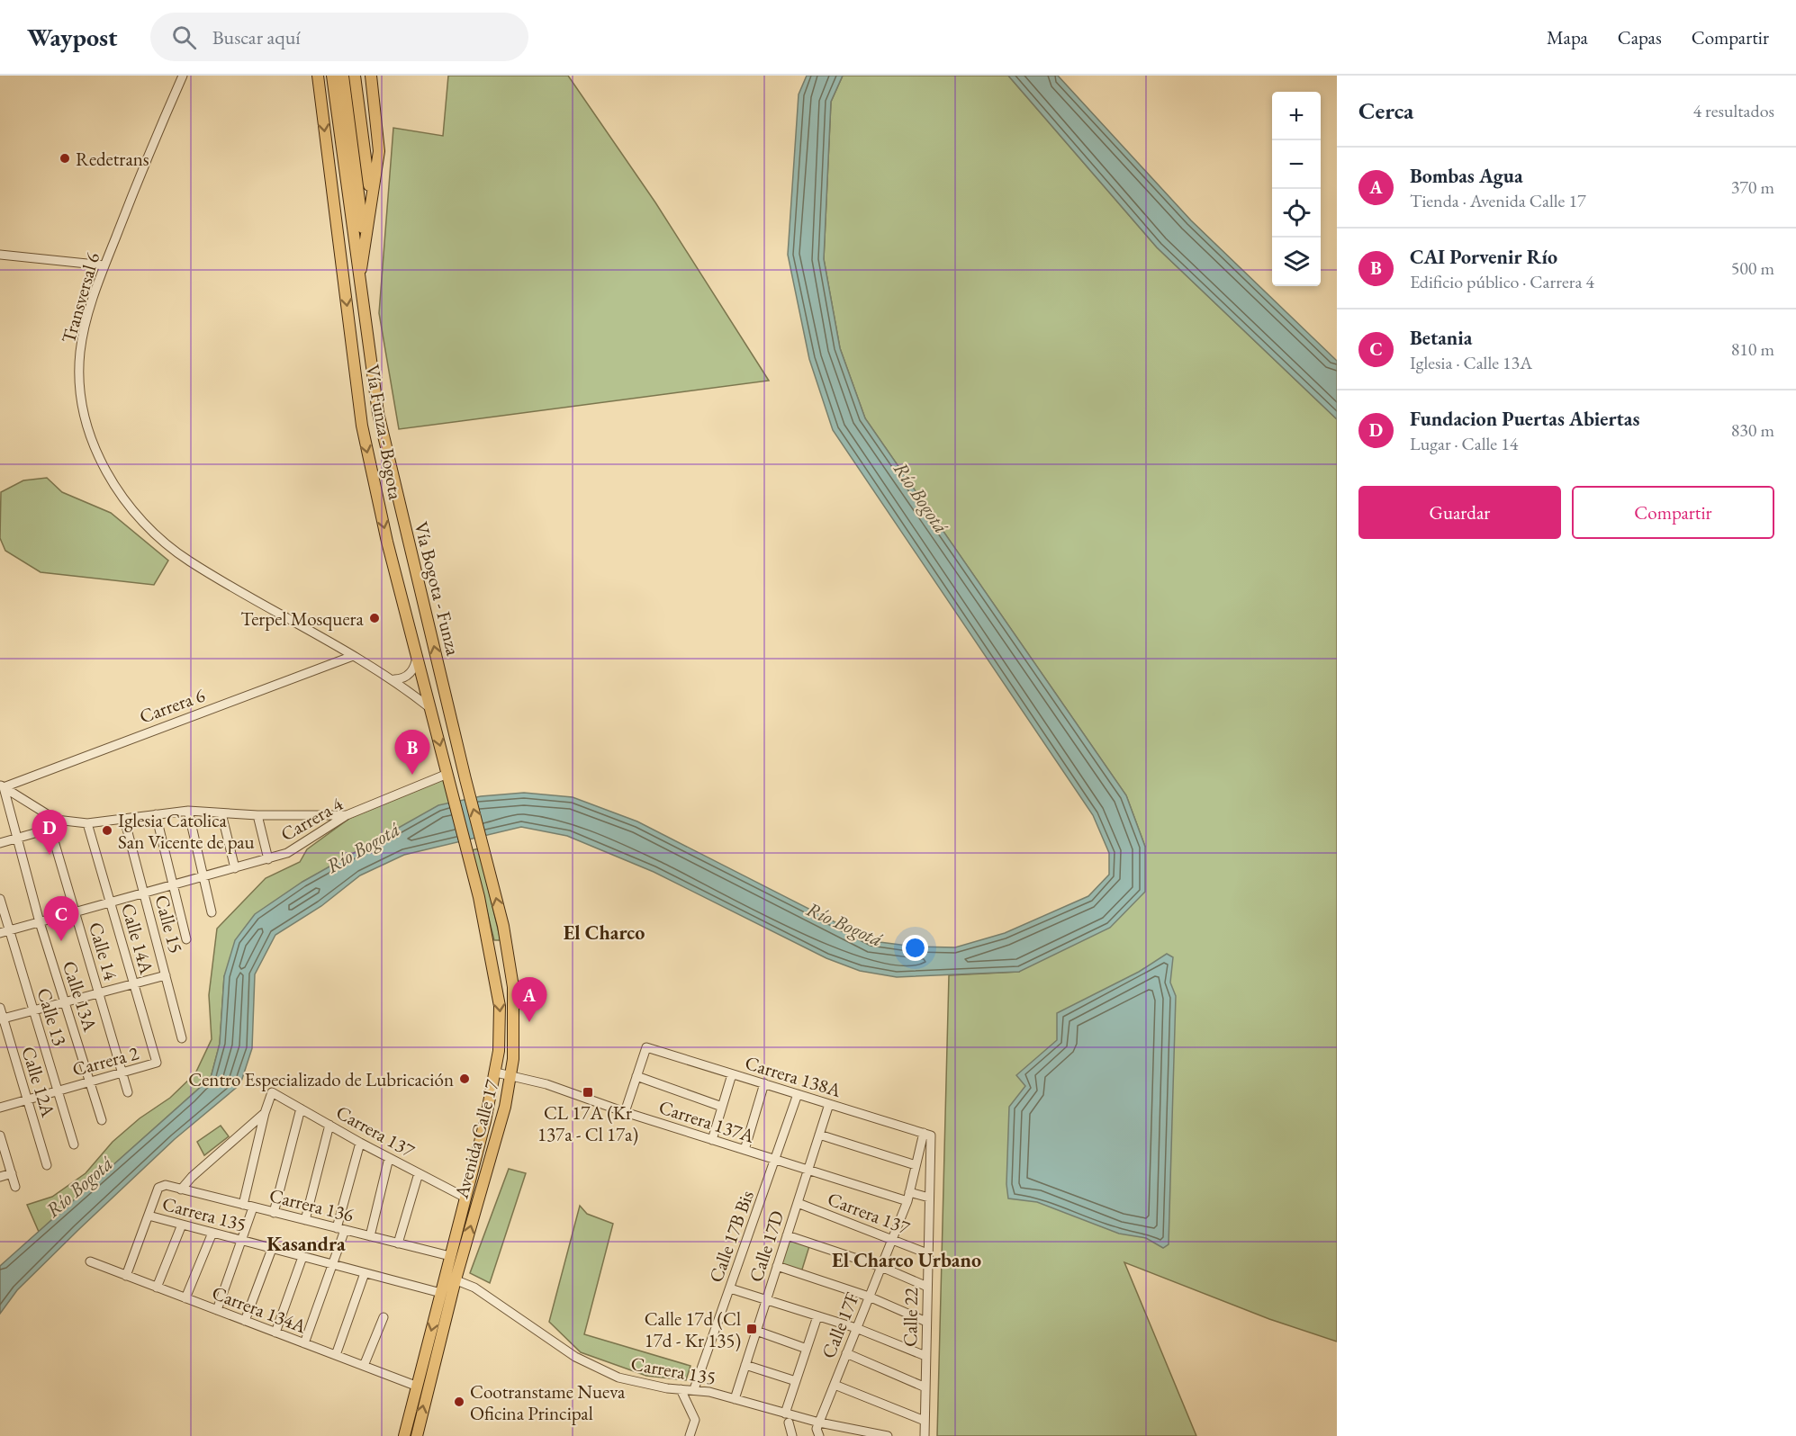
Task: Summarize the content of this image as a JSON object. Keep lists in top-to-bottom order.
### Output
{
  "streets": {
    "main road": ["Vía Funza - Bogota", "Vía Bogota - Funza", "Avenida Calle 17"],
    "street": [
      "Transversal 6",
      "Carrera 6",
      "Carrera 4",
      "Calle 15",
      "Calle 14A",
      "Calle 14",
      "Calle 13A",
      "Calle 13",
      "Carrera 2",
      "Carrera 138A",
      "Calle 12A",
      "Carrera 137A",
      "Carrera 137",
      "Carrera 136",
      "Carrera 135",
      "Calle 17B Bis",
      "Calle 17D",
      "Carrera 134A",
      "Calle 22",
      "Calle 17F"
    ]
  },
  "crossings": [
    ["Transversal 6", "Vía Funza - Bogota"],
    ["Transversal 6", "Carrera 6"],
    ["Vía Funza - Bogota", "Carrera 4"],
    ["Vía Funza - Bogota", "Avenida Calle 17"],
    ["Vía Bogota - Funza", "Avenida Calle 17"],
    ["Carrera 6", "Calle 13A"],
    ["Carrera 4", "Calle 15"],
    ["Carrera 4", "Calle 14A"],
    ["Carrera 4", "Calle 14"],
    ["Carrera 4", "Calle 13A"],
    ["Carrera 4", "Calle 13"],
    ["Calle 14A", "Carrera 2"],
    ["Calle 14", "Carrera 2"],
    ["Calle 13A", "Carrera 2"],
    ["Calle 13", "Carrera 2"],
    ["Carrera 2", "Calle 12A"],
    ["Carrera 138A", "Calle 17B Bis"],
    ["Carrera 138A", "Calle 17D"],
    ["Carrera 138A", "Calle 22"],
    ["Carrera 138A", "Calle 17F"],
    ["Carrera 137A", "Avenida Calle 17"],
    ["Carrera 137A", "Calle 17B Bis"],
    ["Carrera 137A", "Calle 17D"],
    ["Carrera 137A", "Calle 17F"],
    ["Carrera 137", "Avenida Calle 17"],
    ["Carrera 137", "Calle 17D"],
    ["Carrera 137", "Calle 22"],
    ["Carrera 137", "Calle 17F"],
    ["Avenida Calle 17", "Carrera 136"],
    ["Avenida Calle 17", "Carrera 135"],
    ["Avenida Calle 17", "Carrera 134A"],
    ["Carrera 136", "Carrera 135"],
    ["Carrera 135", "Calle 17B Bis"],
    ["Carrera 135", "Calle 17D"],
    ["Carrera 135", "Calle 17F"],
    ["Calle 22", "Calle 17F"]
  ],
  "one_way": ["Vía Funza - Bogota"],
  "districts": ["El Charco", "Kasandra", "El Charco Urbano"],
  "water": ["Río Bogotá"],
  "places": {
    "other": [
      "Redetrans",
      "Terpel Mosquera",
      "Iglesia Catolica San Vicente de pau",
      "Centro Especializado de Lubricación",
      "Cootranstame Nueva Oficina Principal"
    ],
    "transit": ["CL 17A (Kr 137a - Cl 17a)", "Calle 17d (Cl 17d - Kr 135)"]
  },
  "page": {
    "header": "Waypost",
    "search": "Buscar aquí",
    "nav": ["Mapa", "Capas", "Compartir"],
    "heading": ["Cerca", "4 resultados"],
    "map_buttons": ["+", "−"],
    "list": [
      {
        "mark": "A",
        "name": "Bombas Agua",
        "note": "Tienda · Avenida Calle 17",
        "value": "370 m"
      },
      {
        "mark": "B",
        "name": "CAI Porvenir Río",
        "note": "Edificio público · Carrera 4",
        "value": "500 m"
      },
      {
        "mark": "C",
        "name": "Betania",
        "note": "Iglesia · Calle 13A",
        "value": "810 m"
      },
      {
        "mark": "D",
        "name": "Fundacion Puertas Abiertas",
        "note": "Lugar · Calle 14",
        "value": "830 m"
      }
    ],
    "buttons": ["Guardar", "Compartir"],
    "pins": [
      "B",
      "D",
      "C",
      "A"
    ]
  }
}
